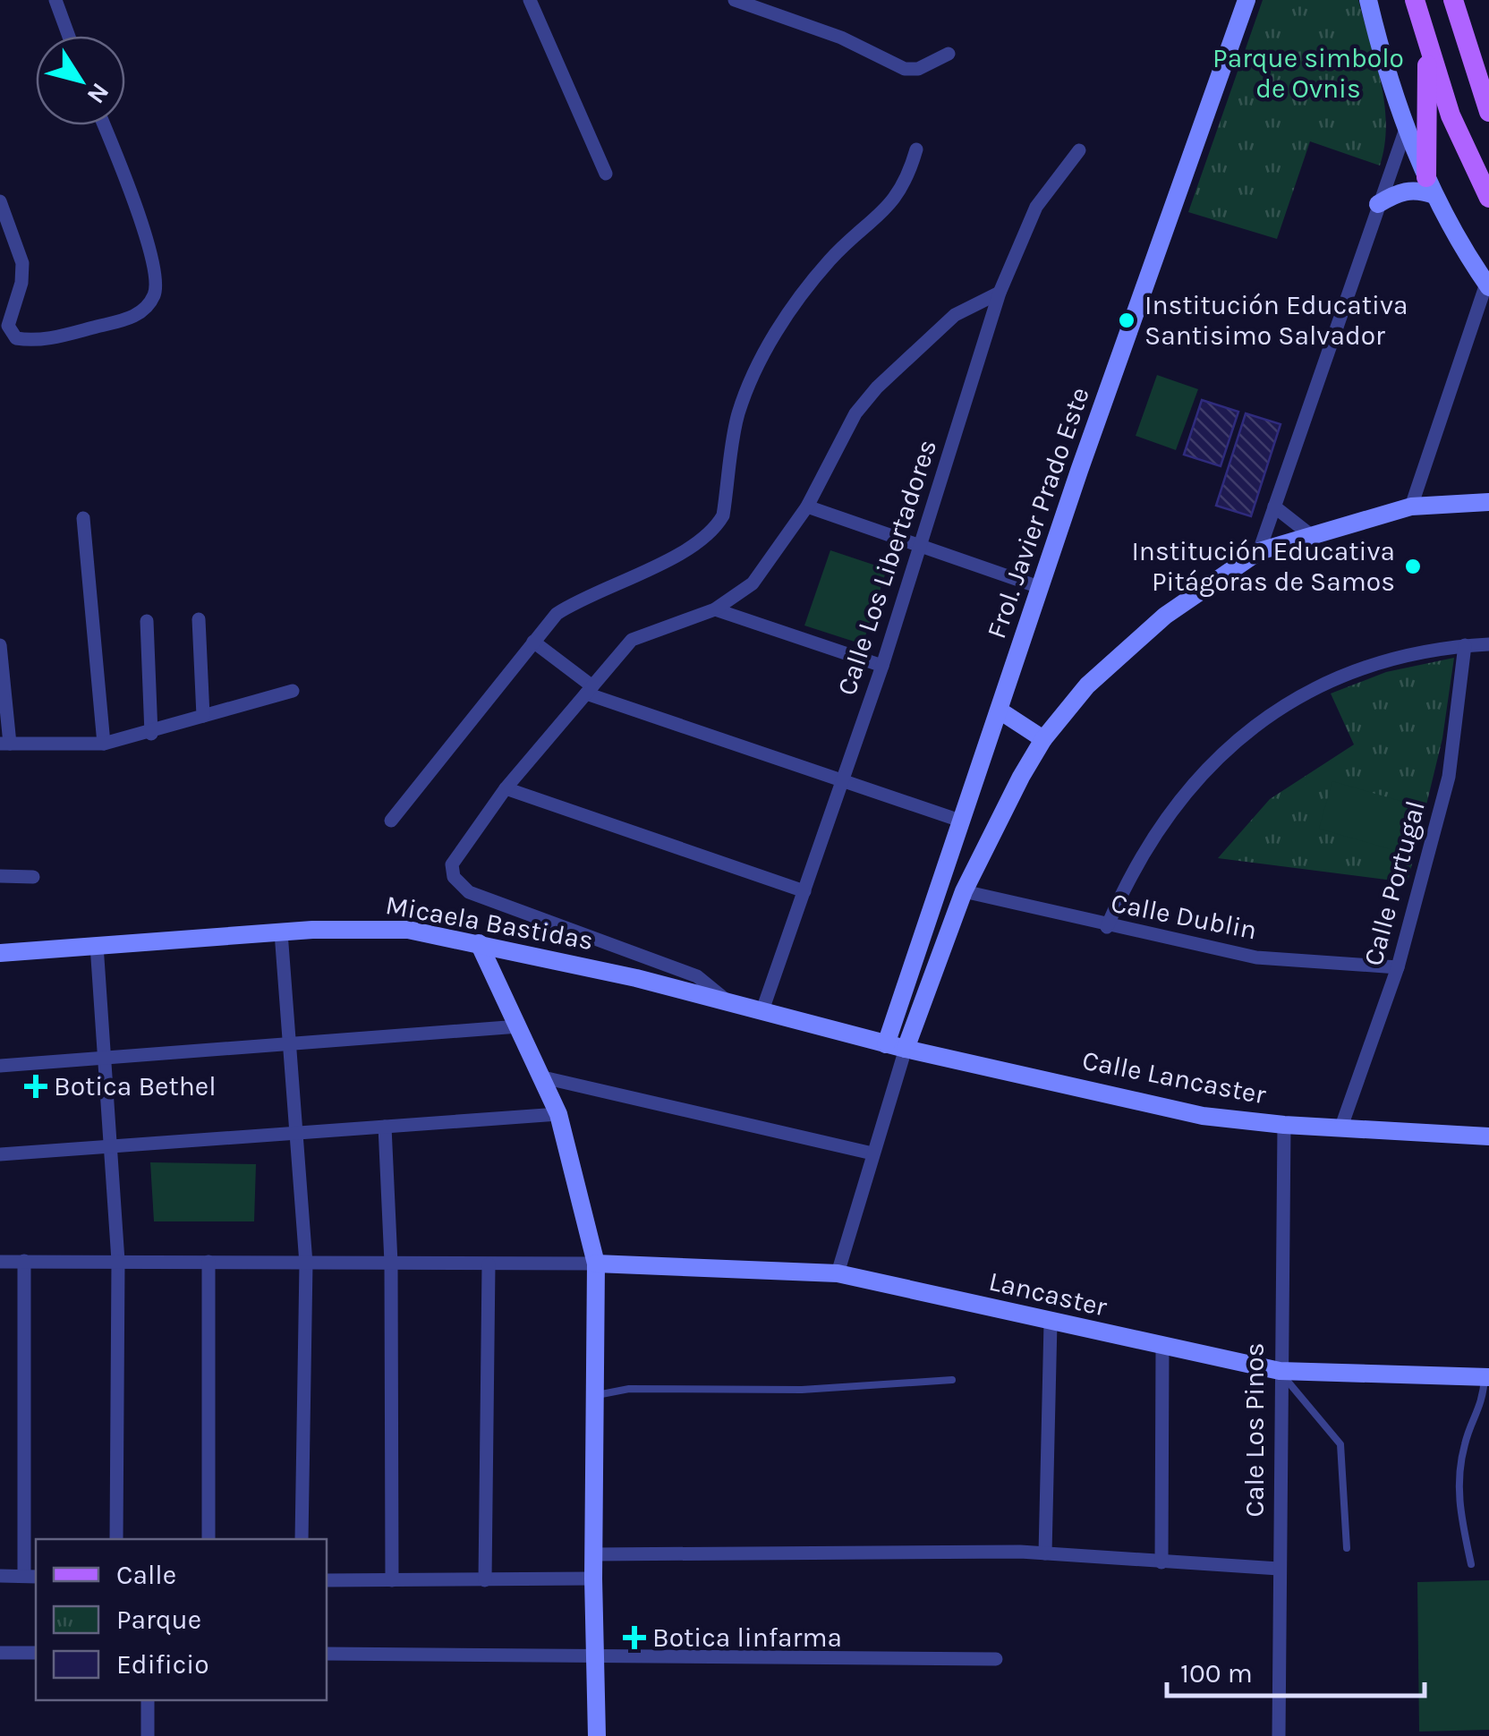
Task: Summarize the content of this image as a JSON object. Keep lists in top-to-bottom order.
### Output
{
  "streets": {
    "street": [
      "Frol. Javier Prado Este",
      "Calle Los Libertadores",
      "Calle Portugal",
      "Calle Dublin",
      "Micaela Bastidas",
      "Calle Lancaster",
      "Lancaster",
      "Cale Los Pinos"
    ]
  },
  "crossings": [
    ["Frol. Javier Prado Este", "Micaela Bastidas"],
    ["Calle Los Libertadores", "Micaela Bastidas"],
    ["Calle Portugal", "Calle Dublin"],
    ["Calle Portugal", "Calle Lancaster"],
    ["Micaela Bastidas", "Calle Lancaster"],
    ["Calle Lancaster", "Cale Los Pinos"],
    ["Lancaster", "Cale Los Pinos"]
  ],
  "parks": ["Parque simbolo de Ovnis"],
  "places": {
    "other": ["Institución Educativa Santisimo Salvador", "Institución Educativa Pitágoras de Samos"],
    "health": ["Botica Bethel", "Botica linfarma"]
  },
  "legend": ["Calle", "Parque", "Edificio"],
  "scale_bar": "100 m",
  "north": "bottom right"
}
